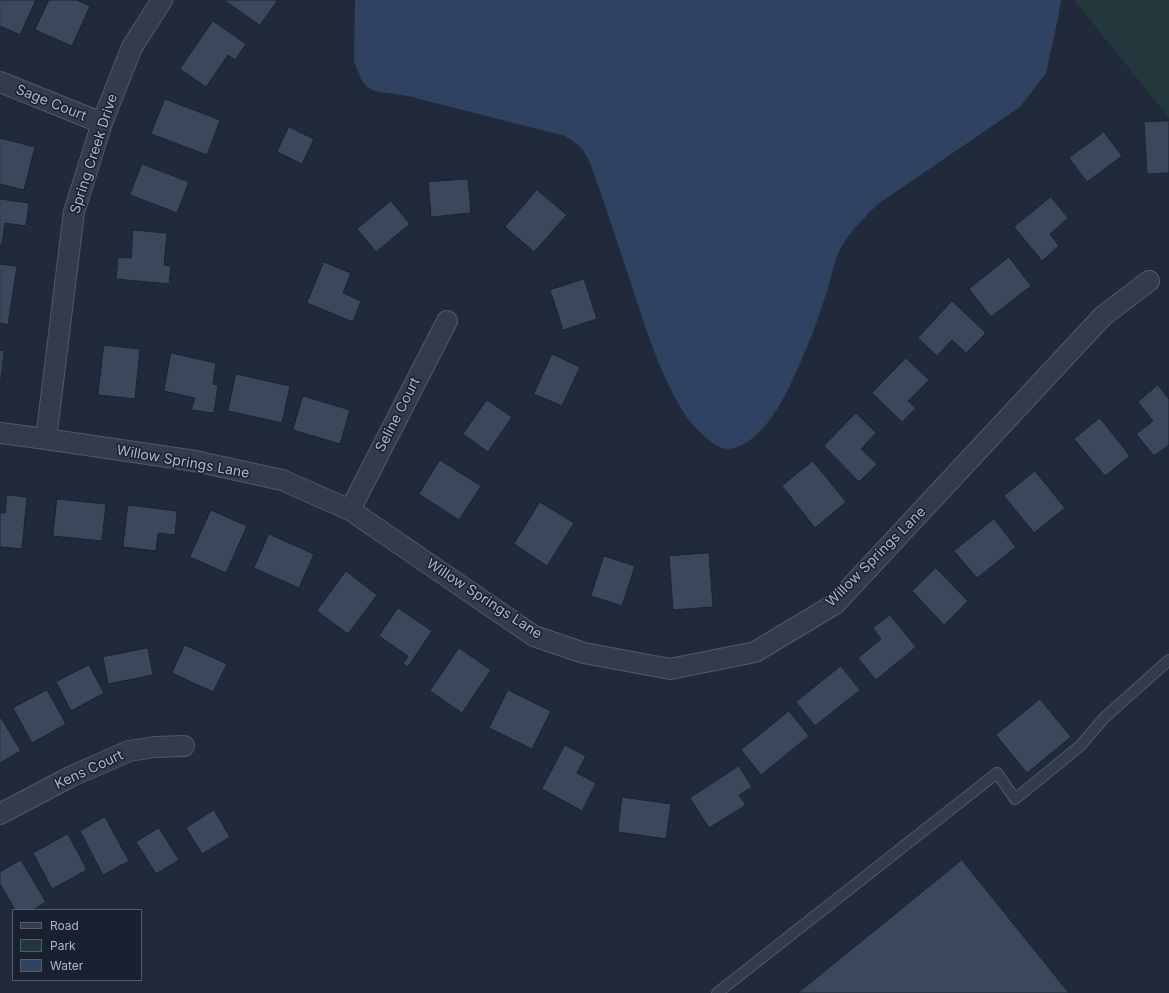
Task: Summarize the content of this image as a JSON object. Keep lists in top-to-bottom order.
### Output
{
  "streets": {
    "street": [
      "Sage Court",
      "Spring Creek Drive",
      "Seline Court",
      "Willow Springs Lane",
      "Kens Court"
    ]
  },
  "crossings": [
    ["Sage Court", "Spring Creek Drive"],
    ["Spring Creek Drive", "Willow Springs Lane"],
    ["Seline Court", "Willow Springs Lane"]
  ],
  "legend": ["Road", "Park", "Water"]
}
